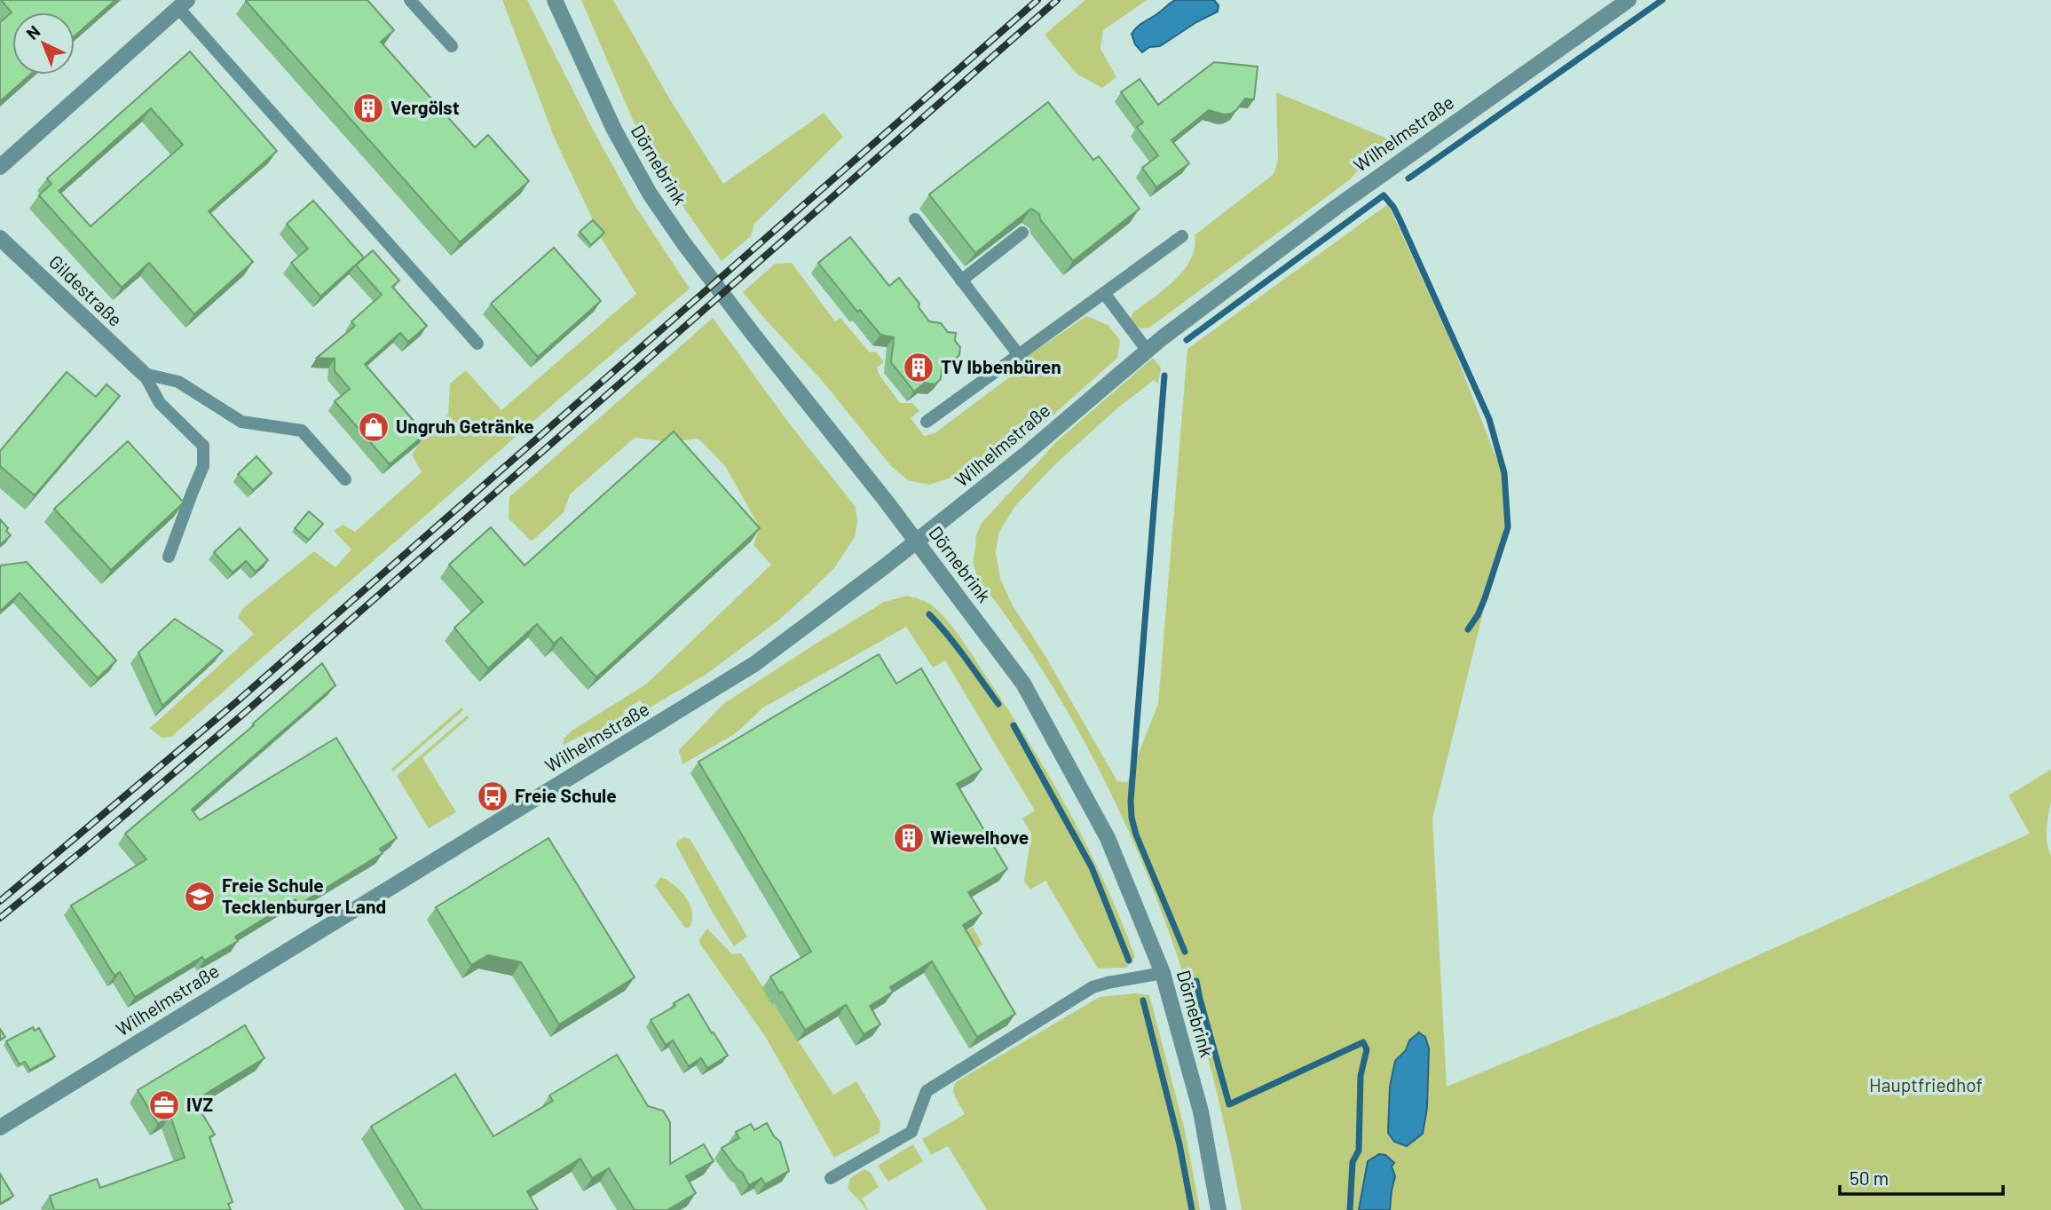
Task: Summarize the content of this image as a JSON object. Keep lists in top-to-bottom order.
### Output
{
  "streets": {
    "street": ["Wilhelmstraße", "Dörnebrink", "Gildestraße"]
  },
  "crossings": [
    ["Wilhelmstraße", "Dörnebrink"]
  ],
  "parks": ["Hauptfriedhof"],
  "places": {
    "building": ["Vergölst", "TV Ibbenbüren", "Wiewelhove"],
    "shop": ["Ungruh Getränke"],
    "bus stop": ["Freie Schule"],
    "school or university": ["Freie Schule Tecklenburger Land"],
    "office": ["IVZ"]
  },
  "scale_bar": "50 m",
  "north": "top left"
}
